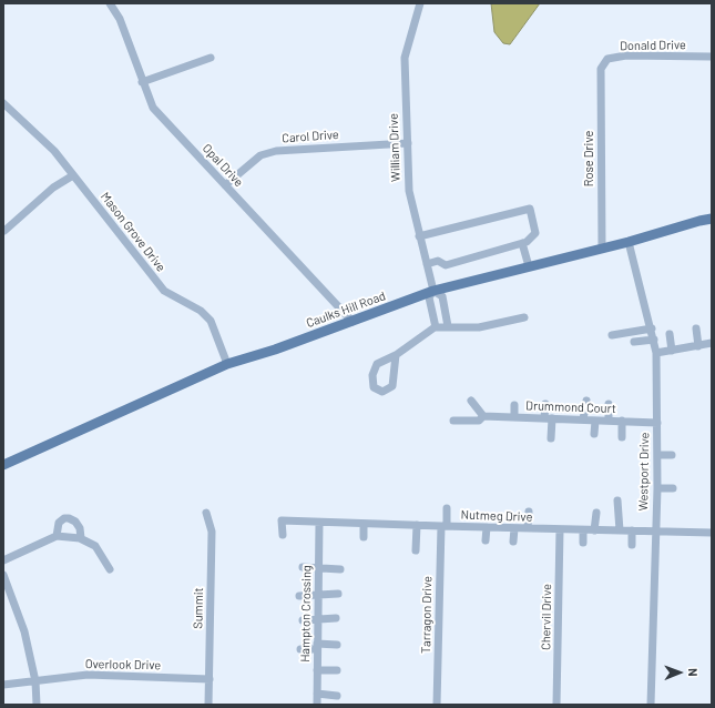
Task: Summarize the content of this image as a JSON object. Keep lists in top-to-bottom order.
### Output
{
  "streets": {
    "main road": ["Caulks Hill Road"],
    "street": [
      "Donald Drive",
      "Carol Drive",
      "William Drive",
      "Rose Drive",
      "Opal Drive",
      "Mason Grove Drive",
      "Drummond Court",
      "Westport Drive",
      "Nutmeg Drive",
      "Summit",
      "Hampton Crossing",
      "Tarragon Drive",
      "Chervil Drive",
      "Overlook Drive"
    ]
  },
  "crossings": [
    ["Donald Drive", "Rose Drive"],
    ["Carol Drive", "William Drive"],
    ["Carol Drive", "Opal Drive"],
    ["William Drive", "Caulks Hill Road"],
    ["Rose Drive", "Caulks Hill Road"],
    ["Opal Drive", "Caulks Hill Road"],
    ["Mason Grove Drive", "Caulks Hill Road"],
    ["Caulks Hill Road", "Westport Drive"],
    ["Drummond Court", "Westport Drive"],
    ["Westport Drive", "Nutmeg Drive"],
    ["Nutmeg Drive", "Hampton Crossing"],
    ["Nutmeg Drive", "Tarragon Drive"],
    ["Nutmeg Drive", "Chervil Drive"],
    ["Summit", "Overlook Drive"]
  ],
  "north": "right"
}
